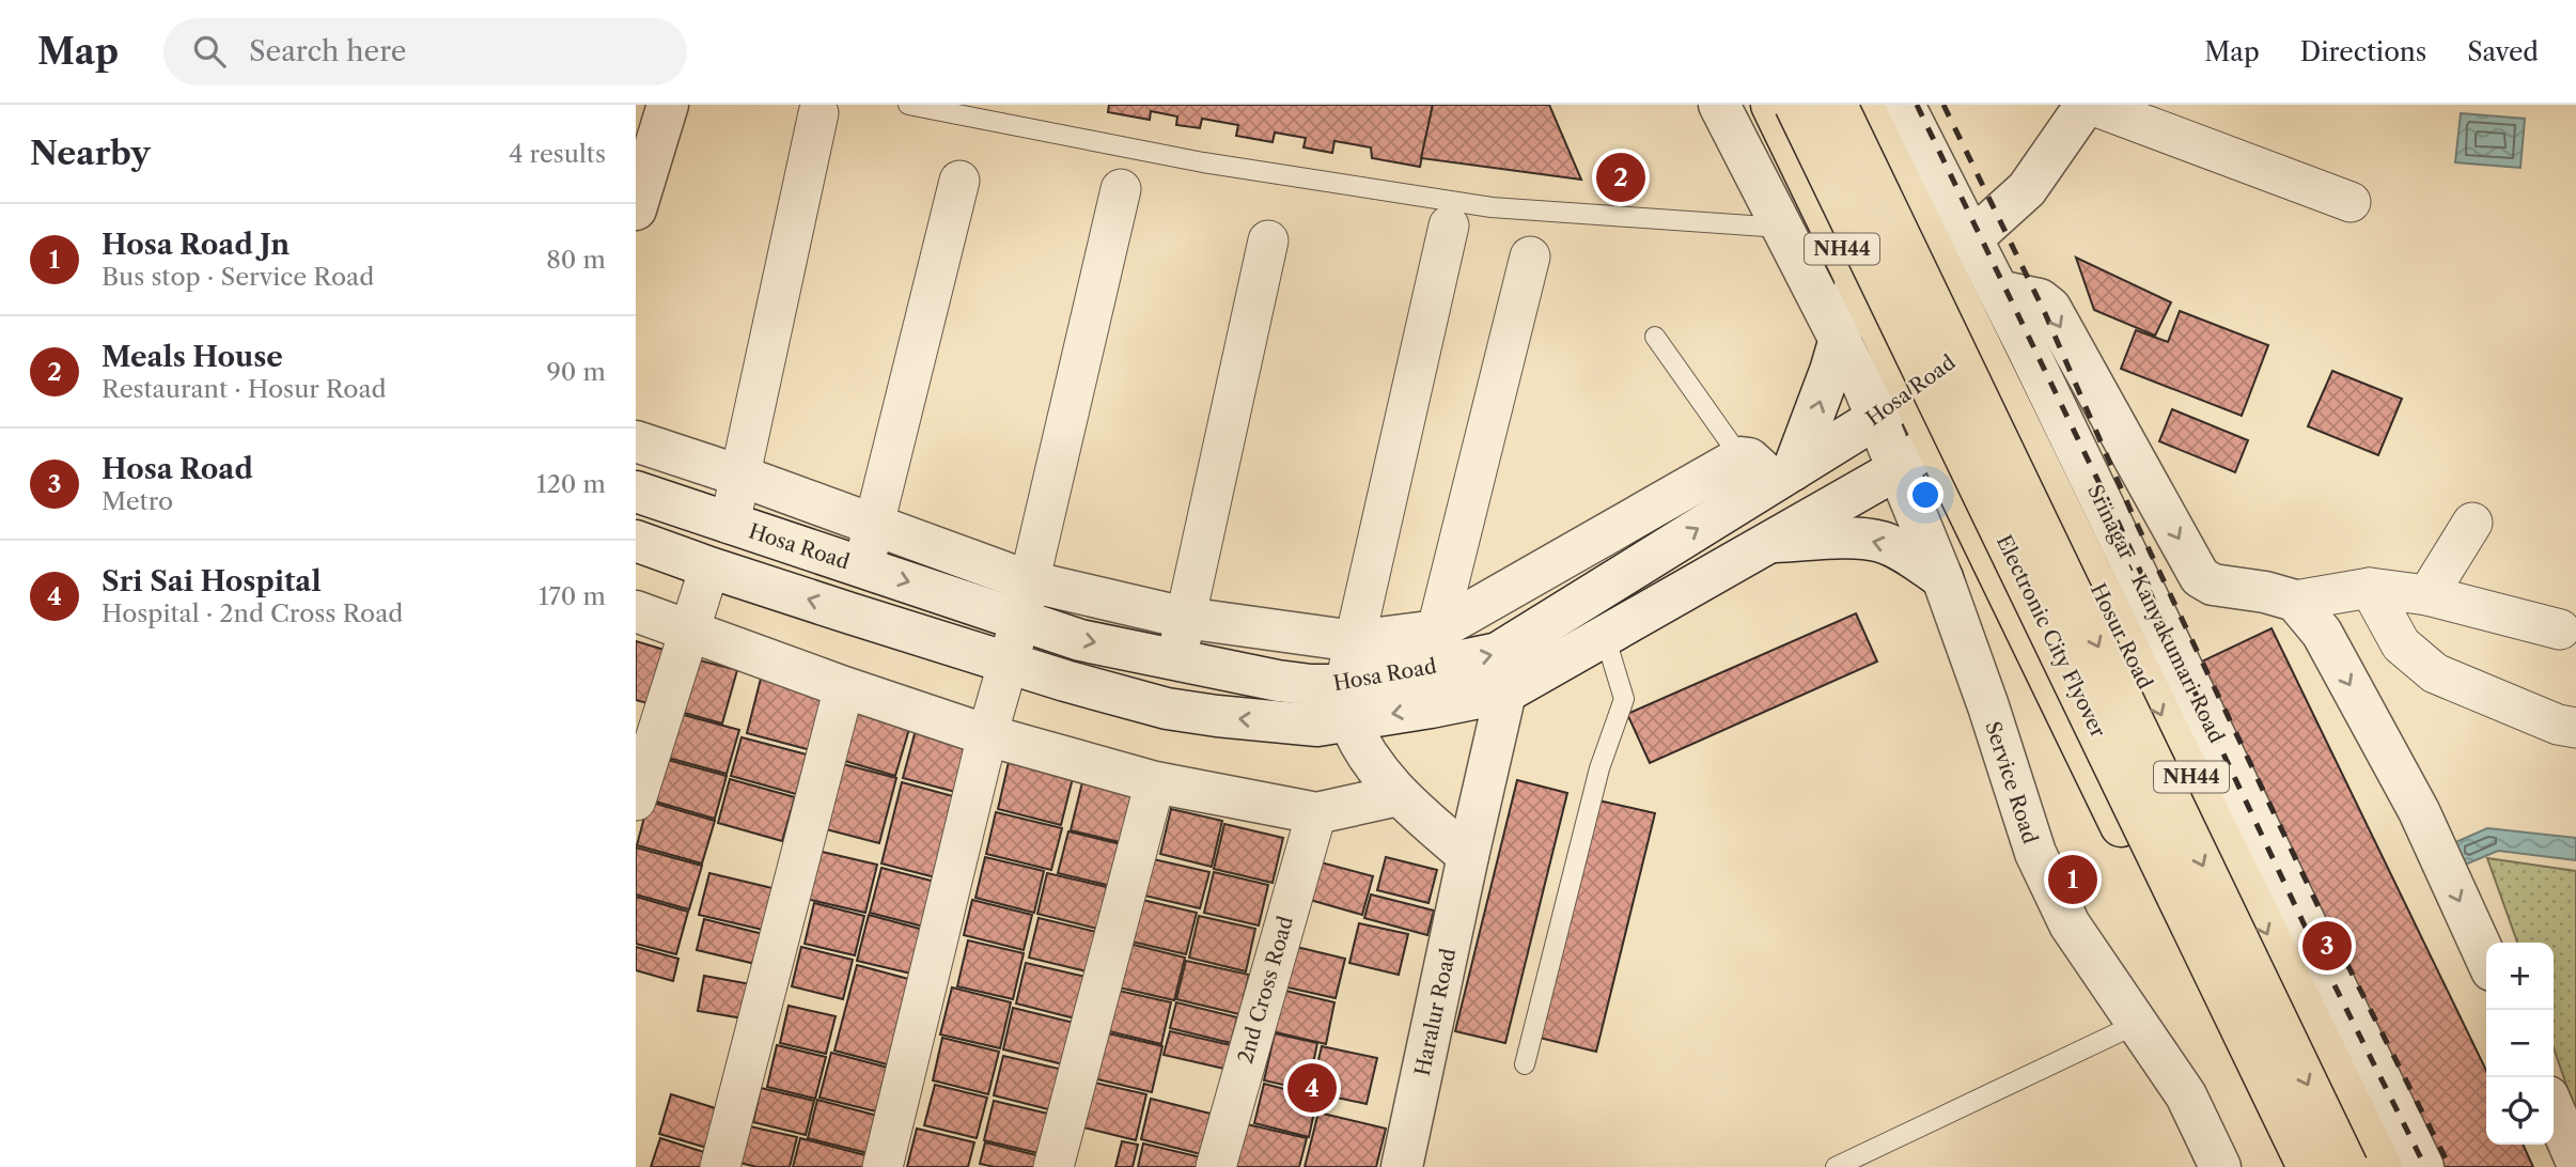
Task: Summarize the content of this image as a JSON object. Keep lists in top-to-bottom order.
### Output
{
  "streets": {
    "highway": ["NH44", "Electronic City Flyover", "Hosur Road"],
    "street": [
      "Hosa Road",
      "Srinagar - Kanyakumari Road",
      "Service Road",
      "2nd Cross Road",
      "Haralur Road"
    ]
  },
  "crossings": [
    ["NH44", "Hosa Road"],
    ["Hosa Road", "Hosur Road"],
    ["Hosa Road", "Service Road"],
    ["Hosa Road", "Haralur Road"]
  ],
  "page": {
    "header": "Map",
    "search": "Search here",
    "nav": ["Map", "Directions", "Saved"],
    "heading": ["Nearby", "4 results"],
    "pins": [
      "2",
      "1",
      "3",
      "4"
    ],
    "list": [
      {
        "mark": "1",
        "name": "Hosa Road Jn",
        "note": "Bus stop · Service Road",
        "value": "80 m"
      },
      {
        "mark": "2",
        "name": "Meals House",
        "note": "Restaurant · Hosur Road",
        "value": "90 m"
      },
      {
        "mark": "3",
        "name": "Hosa Road",
        "note": "Metro",
        "value": "120 m"
      },
      {
        "mark": "4",
        "name": "Sri Sai Hospital",
        "note": "Hospital · 2nd Cross Road",
        "value": "170 m"
      }
    ],
    "map_buttons": ["+", "−"]
  }
}
